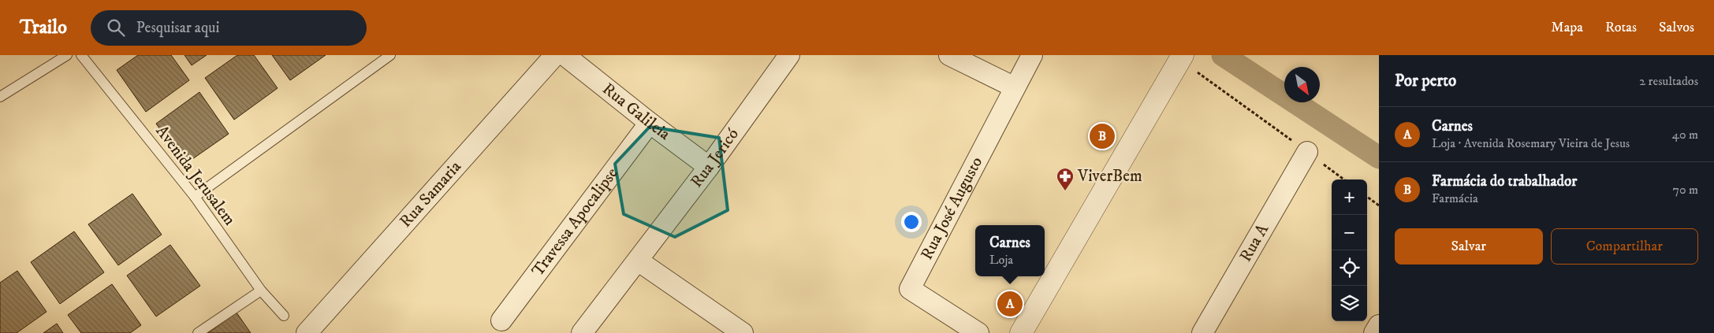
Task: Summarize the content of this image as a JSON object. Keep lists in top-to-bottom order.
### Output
{
  "streets": {
    "street": [
      "Rua Galileia",
      "Rua Jericó",
      "Rua Samaria",
      "Rua José Augusto",
      "Travessa Apocalipse",
      "Rua A"
    ],
    "lane": ["Avenida Jerusalem"]
  },
  "crossings": [
    ["Rua Galileia", "Rua Jericó"],
    ["Rua Galileia", "Travessa Apocalipse"]
  ],
  "places": {
    "pharmacy": ["ViverBem"]
  },
  "north": "bottom right",
  "page": {
    "header": "Trailo",
    "search": "Pesquisar aqui",
    "nav": ["Mapa", "Rotas", "Salvos"],
    "heading": ["Por perto", "2 resultados"],
    "list": [
      {
        "mark": "A",
        "name": "Carnes",
        "note": "Loja · Avenida Rosemary Vieira de Jesus",
        "value": "40 m"
      },
      {
        "mark": "B",
        "name": "Farmácia do trabalhador",
        "note": "Farmácia",
        "value": "70 m"
      }
    ],
    "pins": ["B", "A"],
    "map_buttons": ["+", "−"],
    "buttons": ["Salvar", "Compartilhar"],
    "popup": ["Carnes", "Loja"]
  }
}
